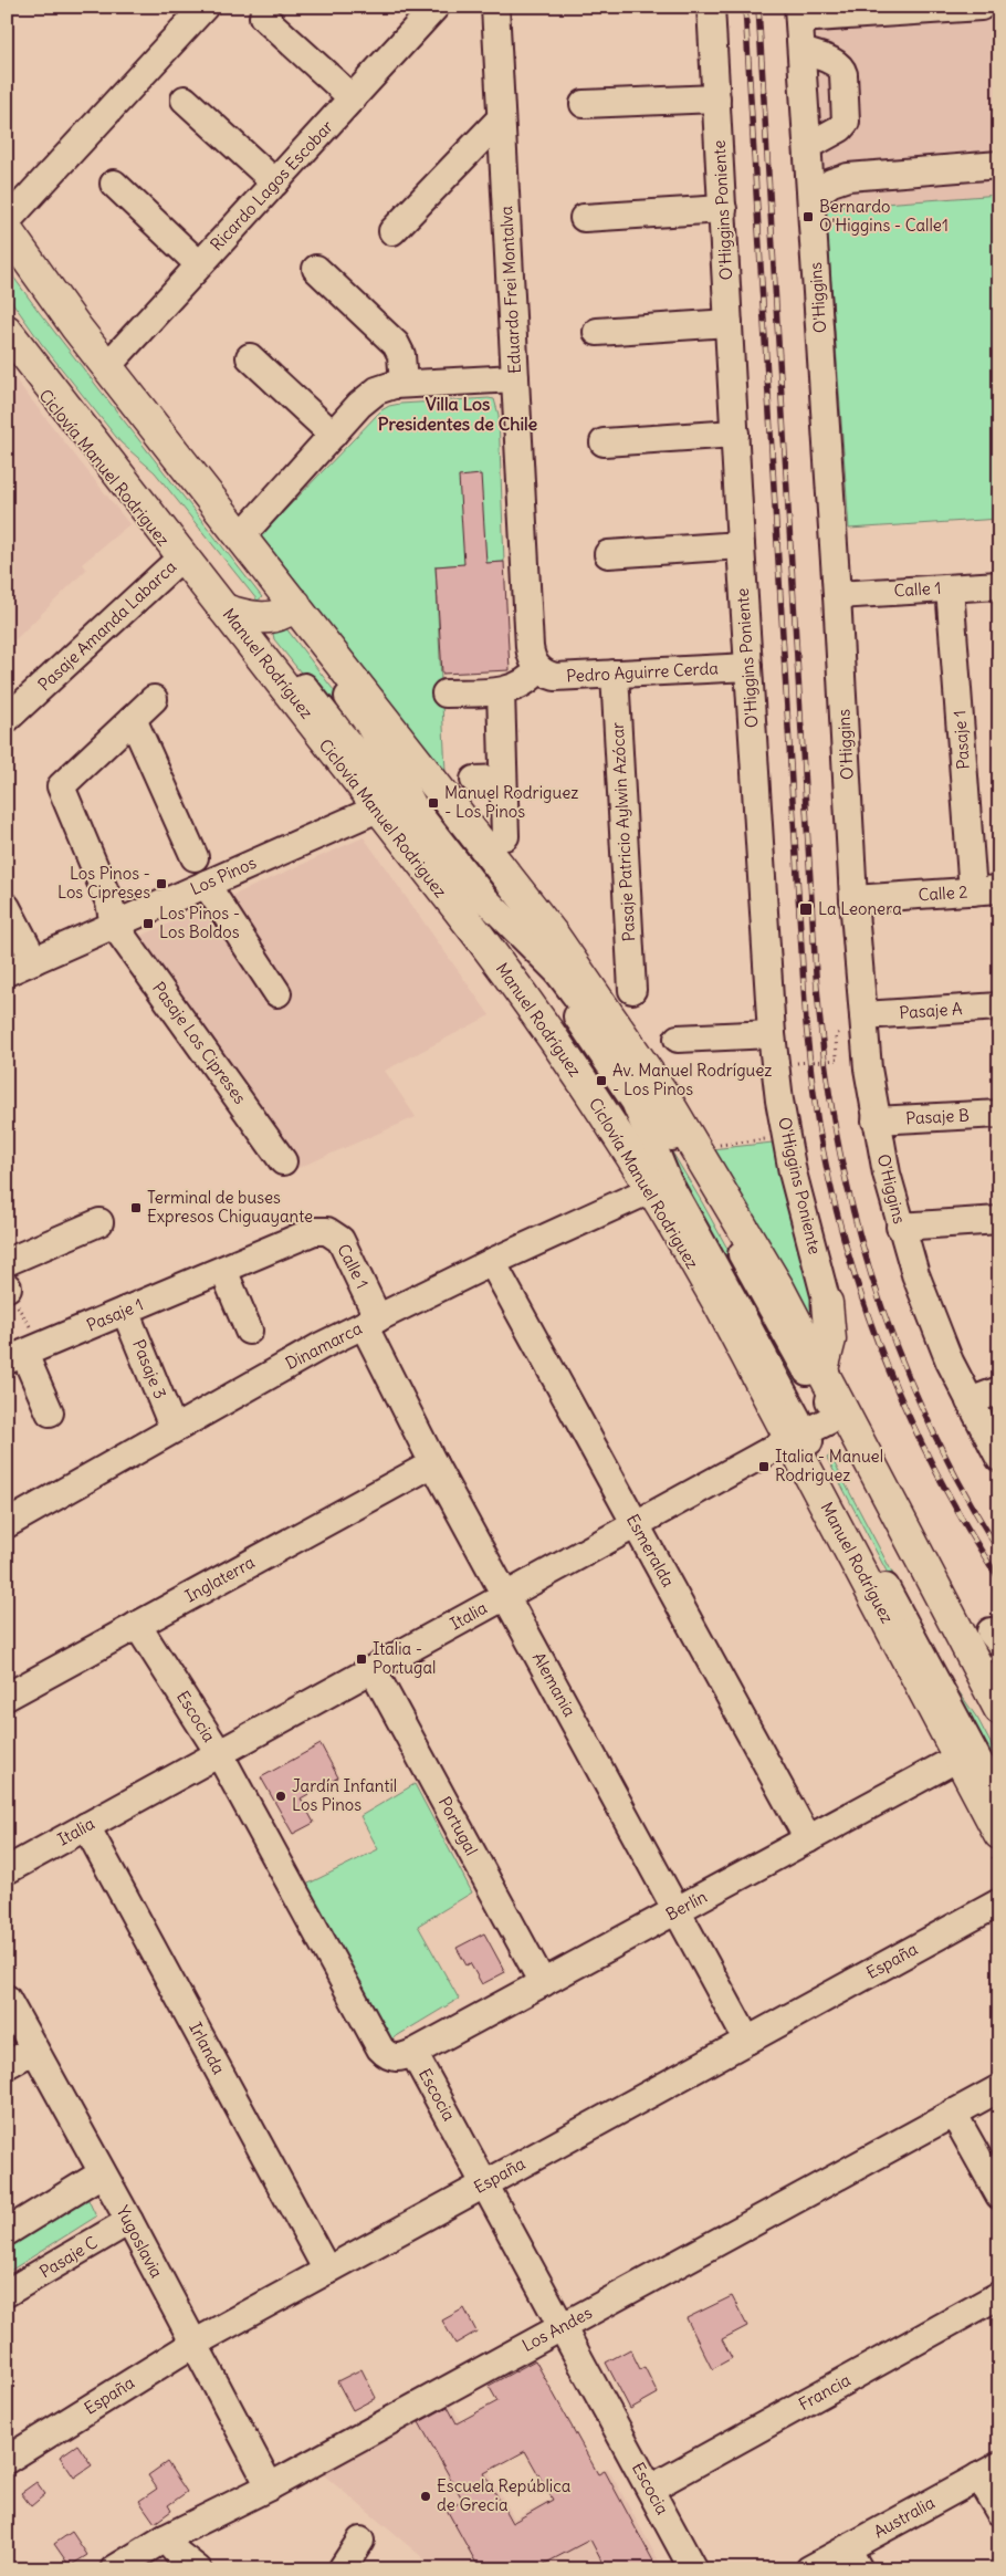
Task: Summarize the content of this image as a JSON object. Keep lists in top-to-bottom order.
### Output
{
  "streets": {
    "main road": ["Manuel Rodríguez"],
    "street": [
      "Ricardo Lagos Escobar",
      "O'Higgins Poniente",
      "Eduardo Frei Montalva",
      "O'Higgins",
      "Calle 1",
      "Pasaje Amanda Labarca",
      "Pedro Aguirre Cerda",
      "Pasaje 1",
      "Pasaje Patricio Aylwin Azócar",
      "Los Pinos",
      "Calle 2",
      "Pasaje A",
      "Pasaje Los Cipreses",
      "Pasaje B",
      "Dinamarca",
      "Pasaje 3",
      "Esmeralda",
      "Inglaterra",
      "Italia",
      "Alemania",
      "Escocia",
      "Portugal",
      "Berlín",
      "España",
      "Irlanda",
      "Yugoslavia",
      "Pasaje C",
      "Los Andes",
      "Francia",
      "Australia"
    ]
  },
  "crossings": [
    ["O'Higgins Poniente", "Pedro Aguirre Cerda"],
    ["Eduardo Frei Montalva", "Pedro Aguirre Cerda"],
    ["O'Higgins", "Calle 1"],
    ["O'Higgins", "Calle 2"],
    ["O'Higgins", "Pasaje A"],
    ["O'Higgins", "Pasaje B"],
    ["Calle 1", "Pasaje 1"],
    ["Calle 1", "Dinamarca"],
    ["Calle 1", "Alemania"],
    ["Pasaje Amanda Labarca", "Manuel Rodríguez"],
    ["Manuel Rodríguez", "Los Pinos"],
    ["Manuel Rodríguez", "Dinamarca"],
    ["Manuel Rodríguez", "Italia"],
    ["Manuel Rodríguez", "Berlín"],
    ["Pedro Aguirre Cerda", "Pasaje Patricio Aylwin Azócar"],
    ["Pasaje 1", "Calle 2"],
    ["Pasaje 1", "Pasaje 3"],
    ["Los Pinos", "Pasaje Los Cipreses"],
    ["Dinamarca", "Pasaje 3"],
    ["Dinamarca", "Esmeralda"],
    ["Dinamarca", "Alemania"],
    ["Esmeralda", "Italia"],
    ["Esmeralda", "Berlín"],
    ["Inglaterra", "Alemania"],
    ["Inglaterra", "Escocia"],
    ["Italia", "Alemania"],
    ["Italia", "Escocia"],
    ["Italia", "Portugal"],
    ["Italia", "Irlanda"],
    ["Alemania", "Berlín"],
    ["Alemania", "España"],
    ["Escocia", "Berlín"],
    ["Escocia", "España"],
    ["Escocia", "Los Andes"],
    ["Escocia", "Francia"],
    ["Portugal", "Berlín"],
    ["España", "Irlanda"],
    ["España", "Yugoslavia"],
    ["Yugoslavia", "Pasaje C"],
    ["Yugoslavia", "Los Andes"]
  ],
  "districts": ["Villa Los Presidentes de Chile"],
  "places": {
    "transit": [
      "Bernardo O'Higgins - Calle1",
      "Manuel Rodriguez - Los Pinos",
      "Los Pinos - Los Cipreses",
      "La Leonera",
      "Los Pinos - Los Boldos",
      "Av. Manuel Rodríguez - Los Pinos",
      "Terminal de buses Expresos Chiguayante",
      "Italia - Manuel Rodriguez",
      "Italia - Portugal"
    ],
    "other": ["Jardín Infantil Los Pinos", "Escuela República de Grecia"]
  }
}
